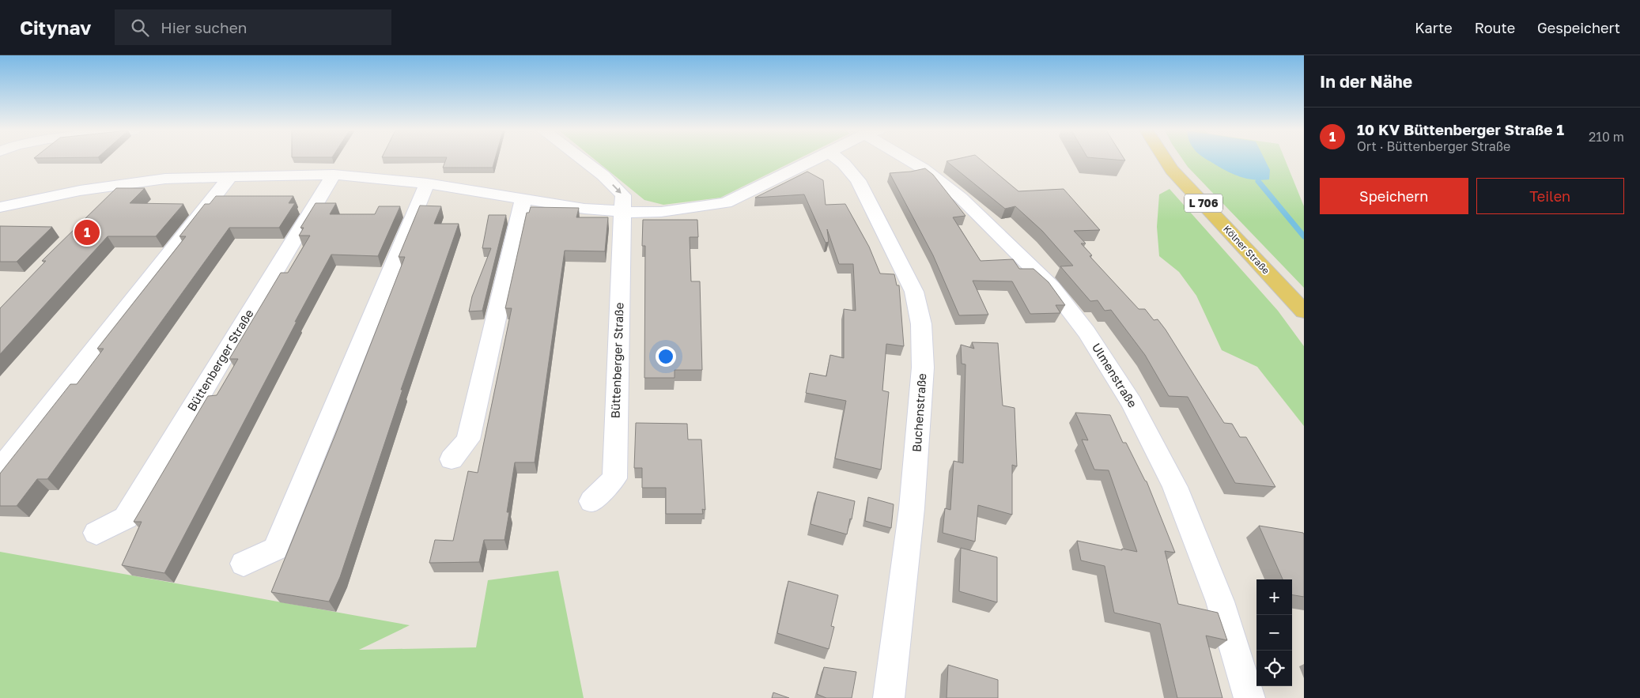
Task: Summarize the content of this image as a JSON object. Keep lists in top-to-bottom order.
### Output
{
  "streets": {
    "main road": ["L 706", "Kölner Straße"],
    "street": ["Büttenberger Straße", "Ulmenstraße", "Buchenstraße"]
  },
  "page": {
    "header": "Citynav",
    "search": "Hier suchen",
    "nav": ["Karte", "Route", "Gespeichert"],
    "heading": "In der Nähe",
    "list": [
      {
        "mark": "1",
        "name": "10 KV Büttenberger Straße 1",
        "note": "Ort · Büttenberger Straße",
        "value": "210 m"
      }
    ],
    "buttons": ["Speichern", "Teilen"],
    "pins": "1",
    "map_buttons": ["+", "−"]
  }
}
